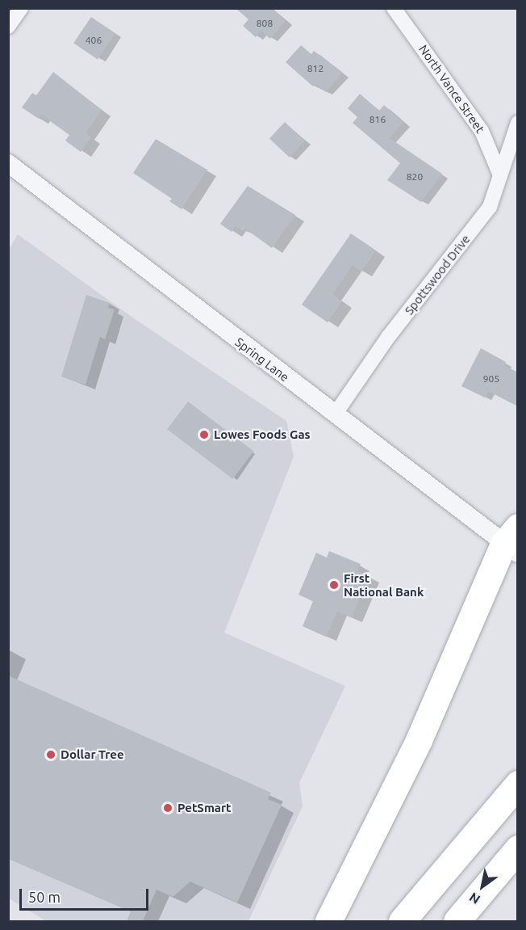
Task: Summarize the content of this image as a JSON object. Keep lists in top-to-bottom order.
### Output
{
  "streets": {
    "street": ["North Vance Street", "Spottswood Drive", "Spring Lane"]
  },
  "crossings": [
    ["North Vance Street", "Spottswood Drive"],
    ["Spottswood Drive", "Spring Lane"]
  ],
  "places": [
    "Lowes Foods Gas",
    "First National Bank",
    "Dollar Tree",
    "PetSmart"
  ],
  "house_numbers": [
    "808",
    "406",
    "812",
    "816",
    "820",
    "905"
  ],
  "scale_bar": "50 m",
  "north": "bottom left"
}
